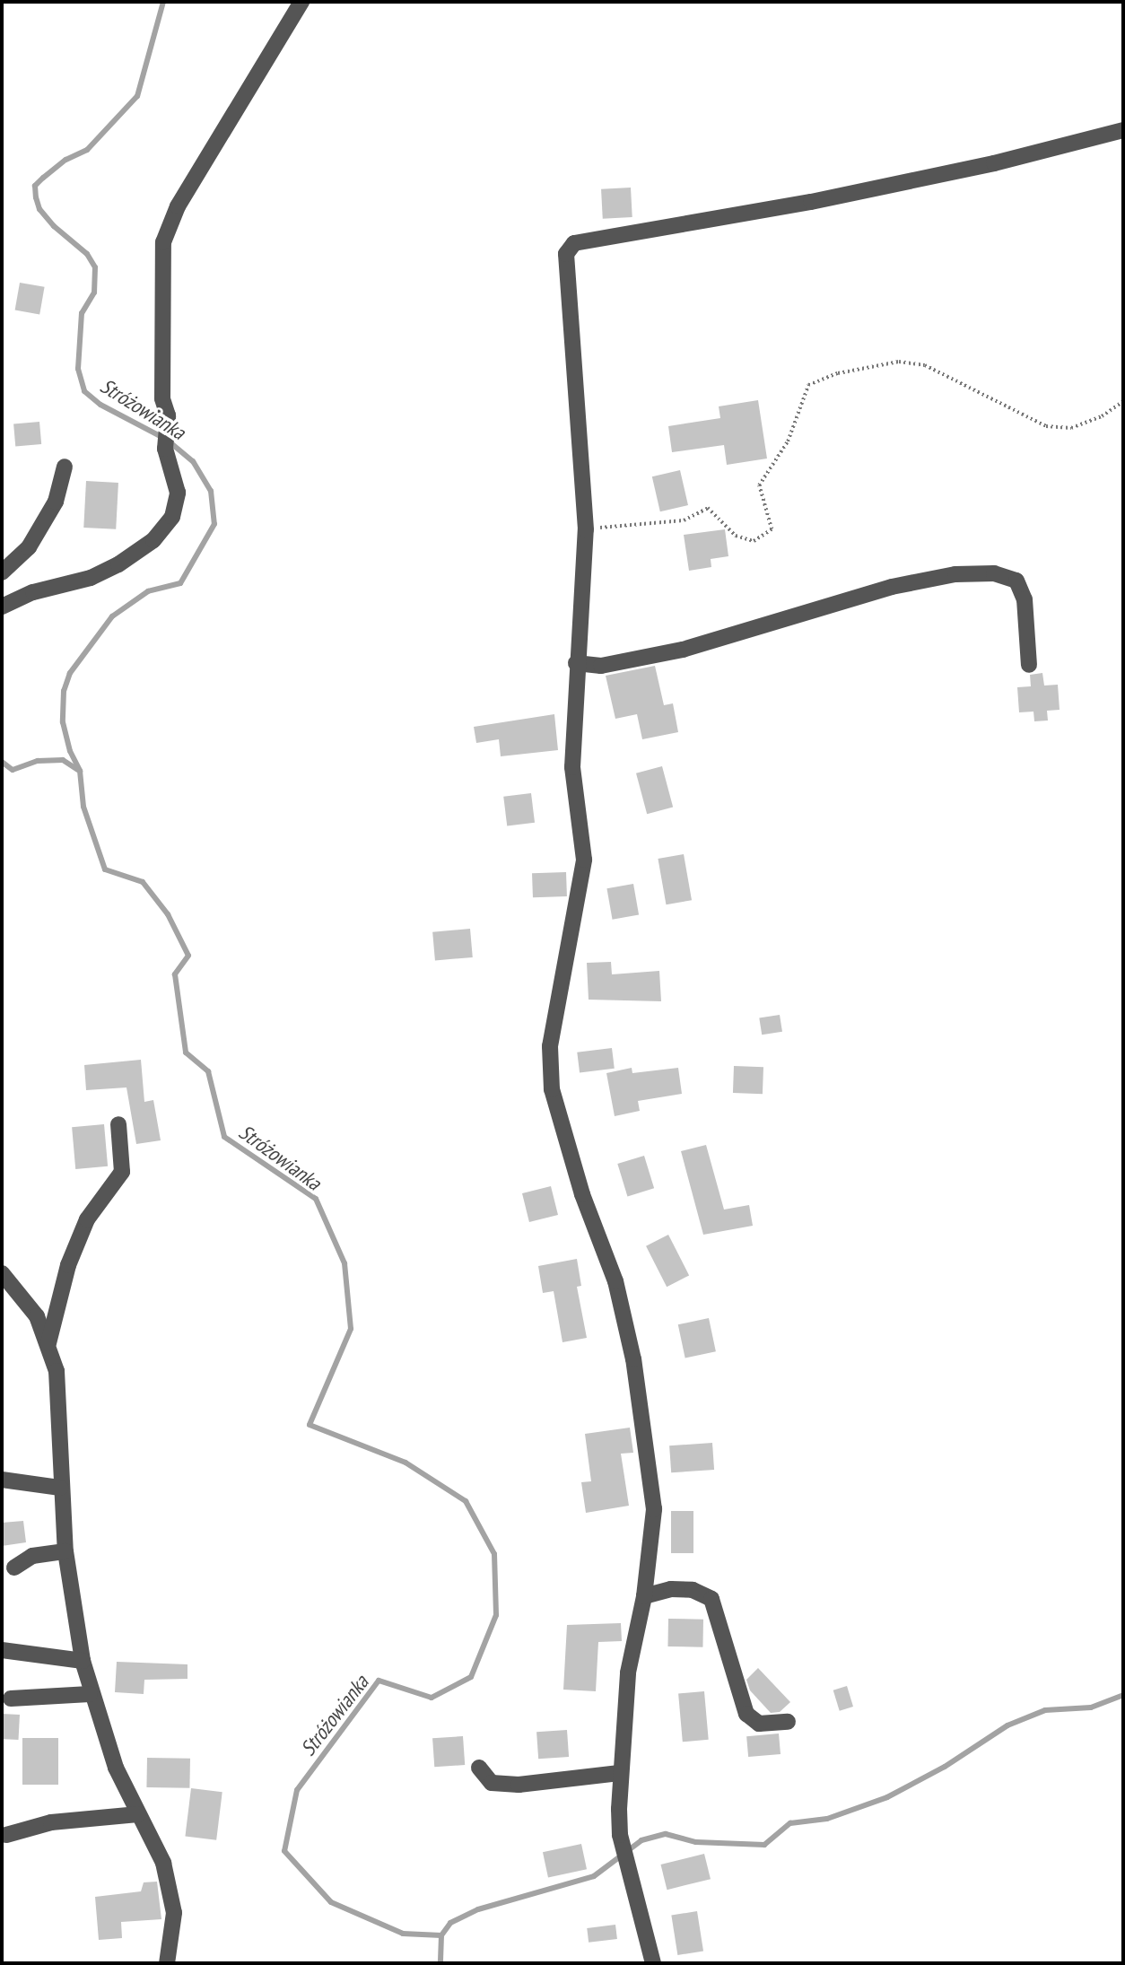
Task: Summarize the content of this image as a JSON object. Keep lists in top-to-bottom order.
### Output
{
  "water": ["Stróżowianka"]
}
